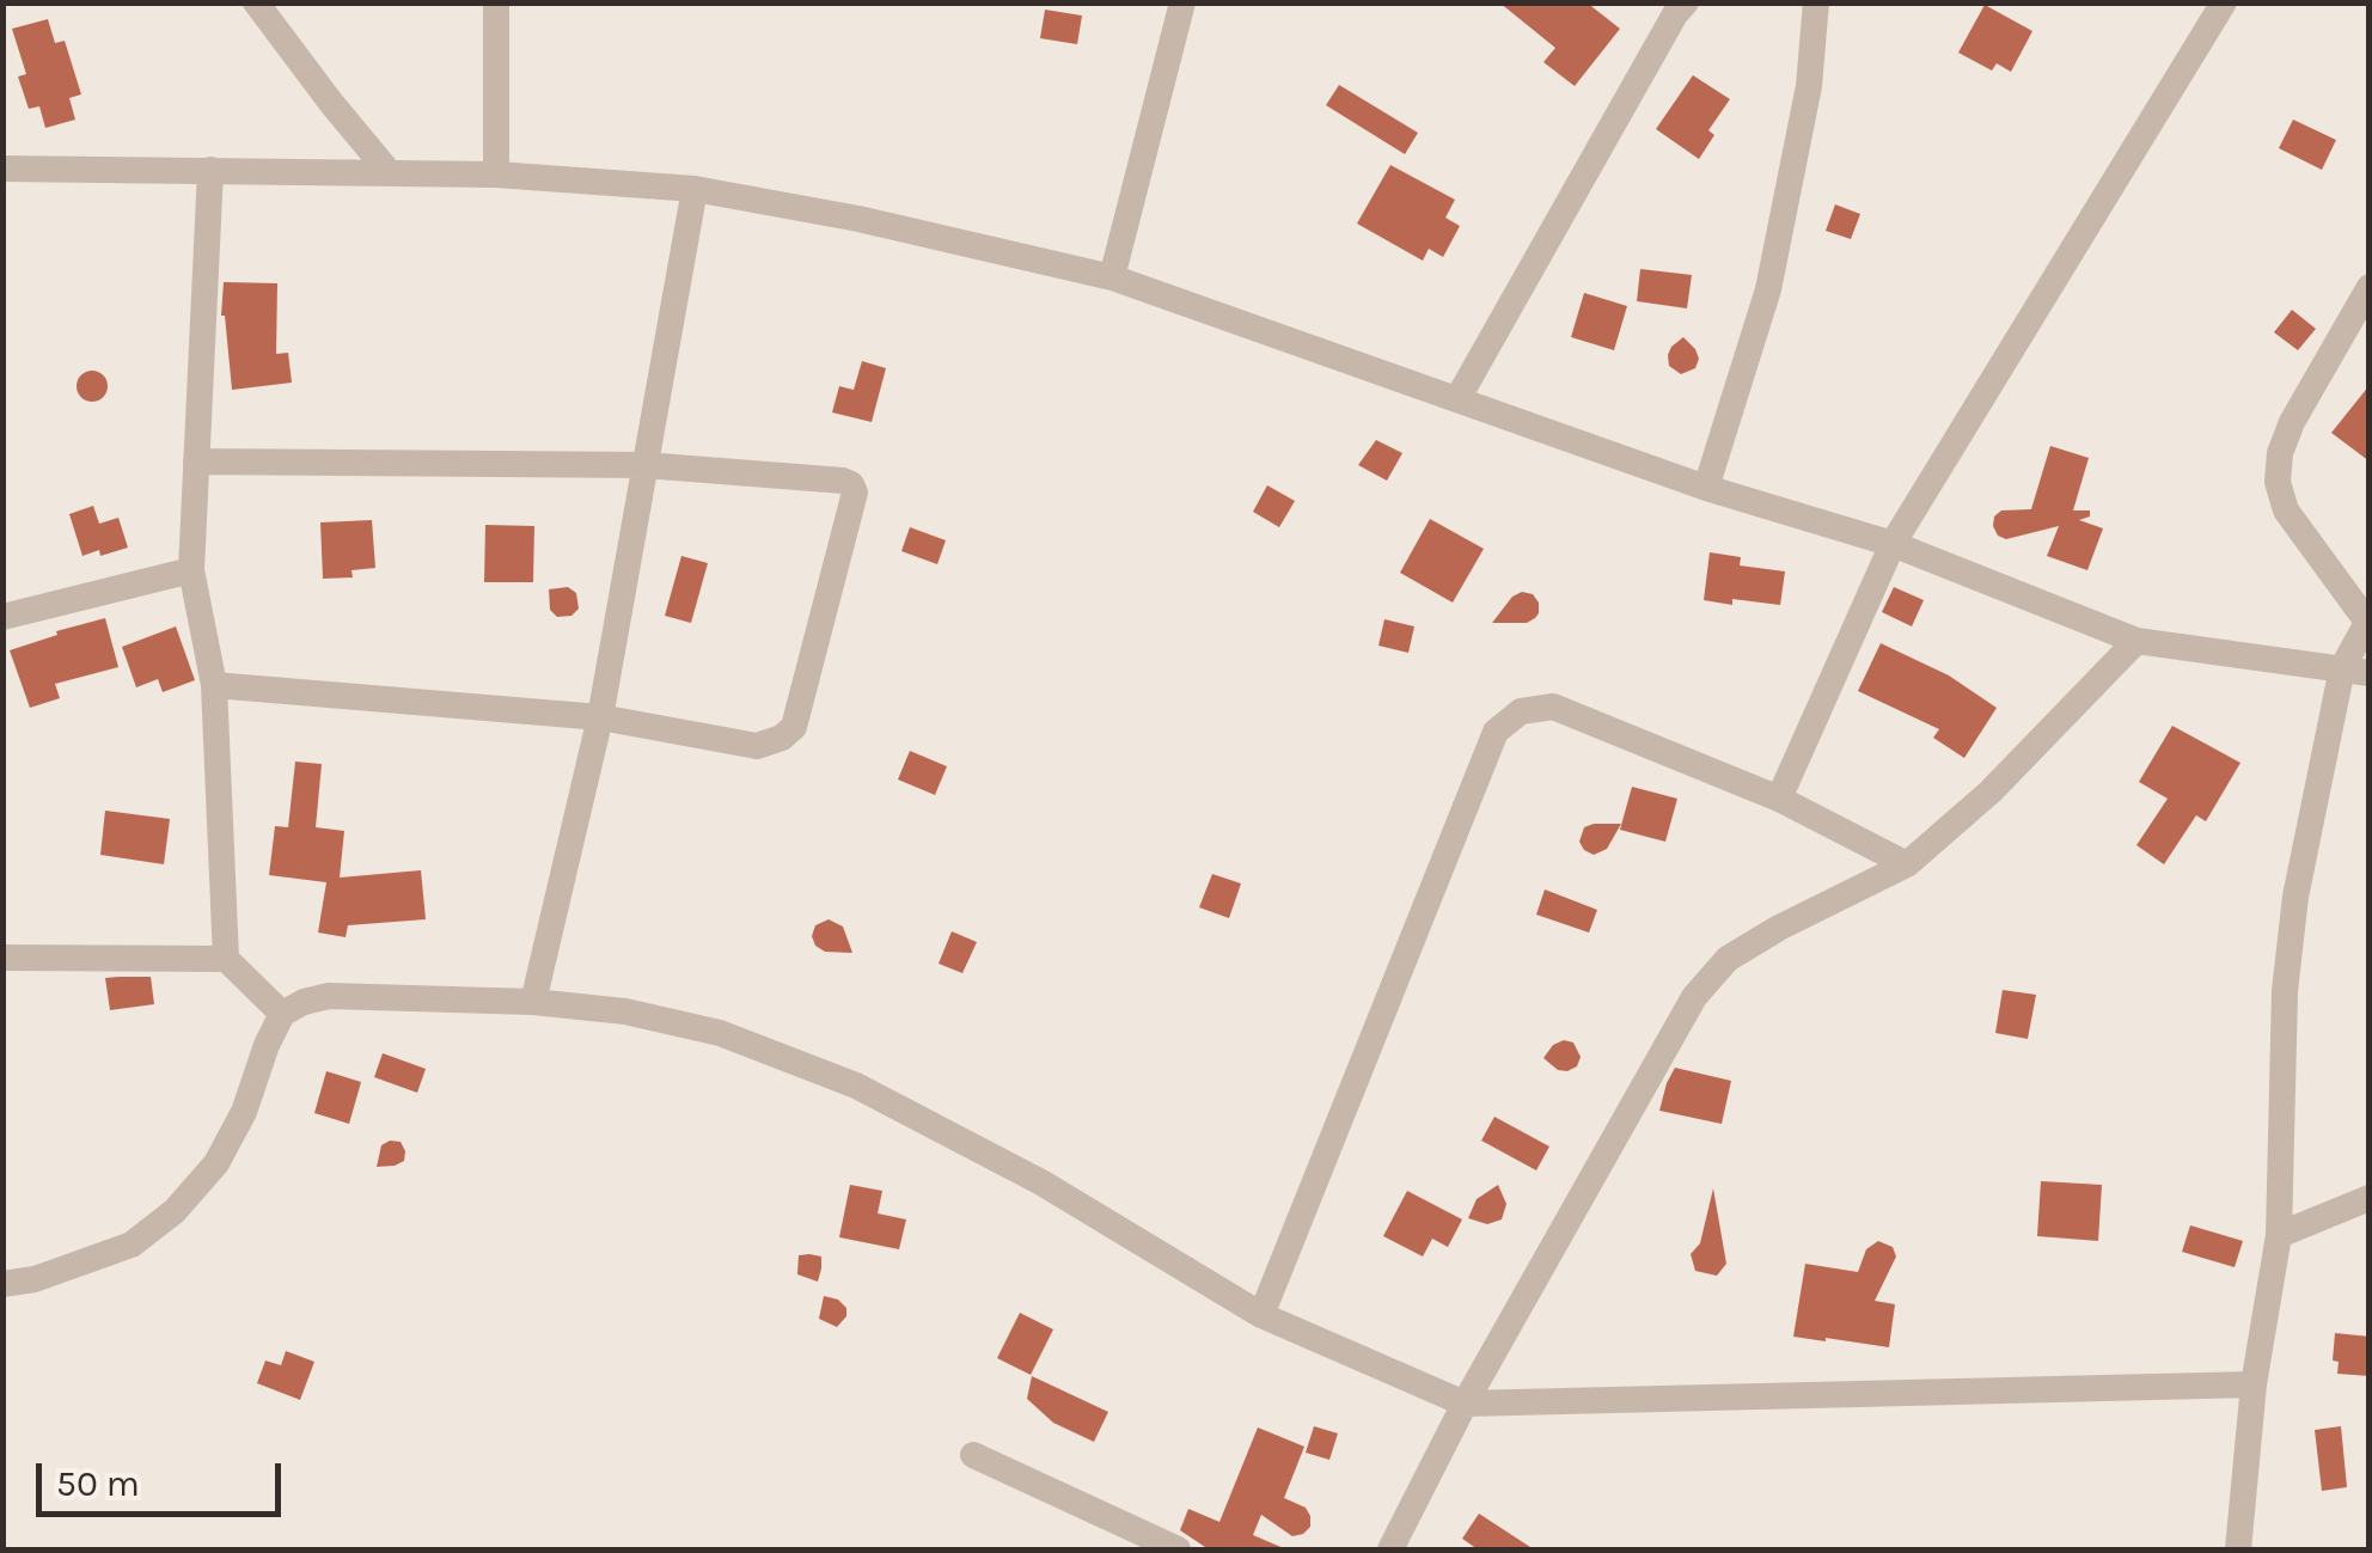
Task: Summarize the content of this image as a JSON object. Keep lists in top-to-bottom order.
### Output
{
  "scale_bar": "50 m"
}
